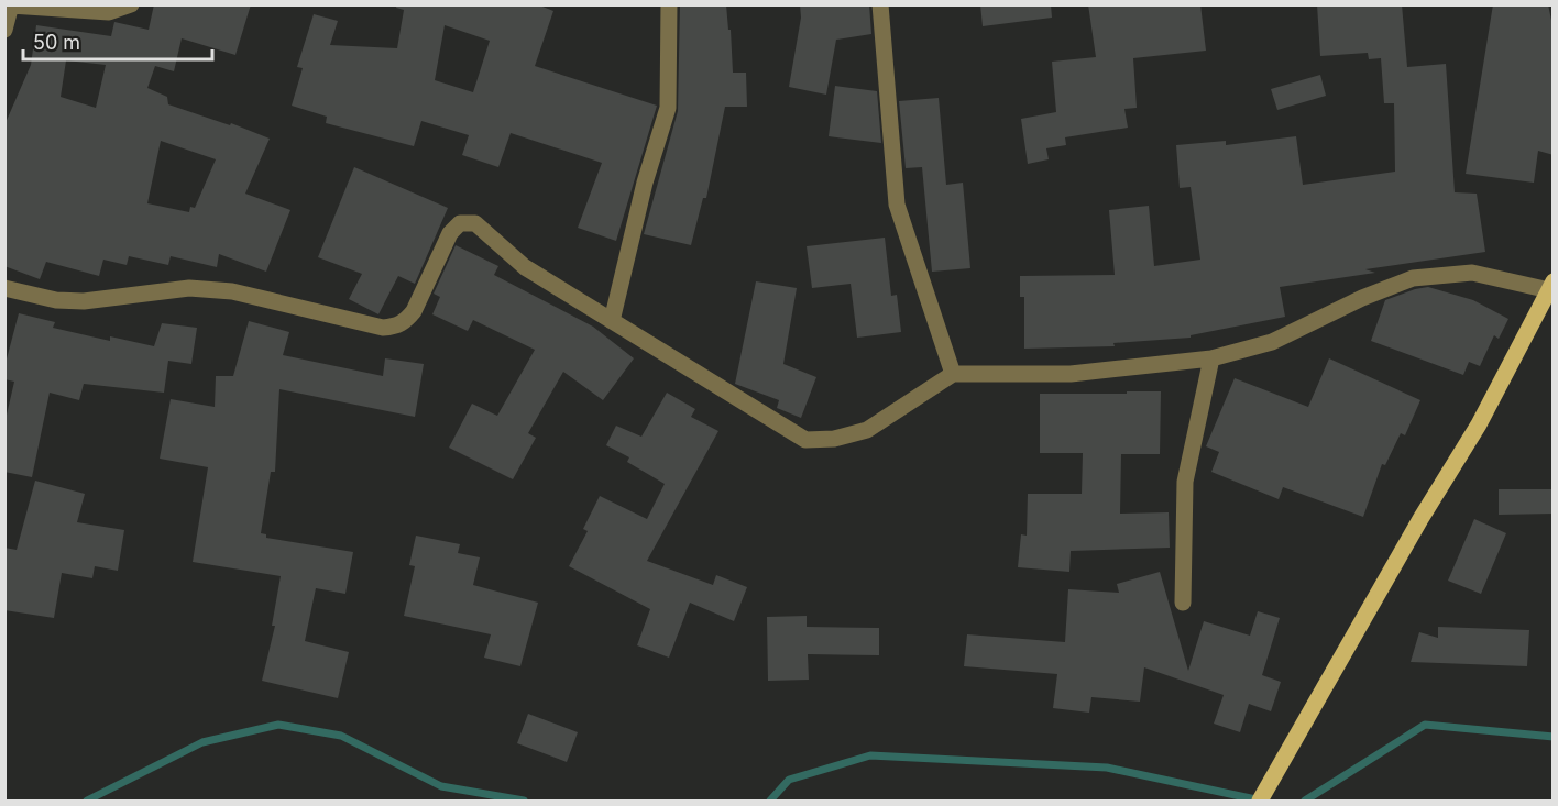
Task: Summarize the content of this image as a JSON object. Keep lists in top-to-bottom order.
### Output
{
  "scale_bar": "50 m"
}
